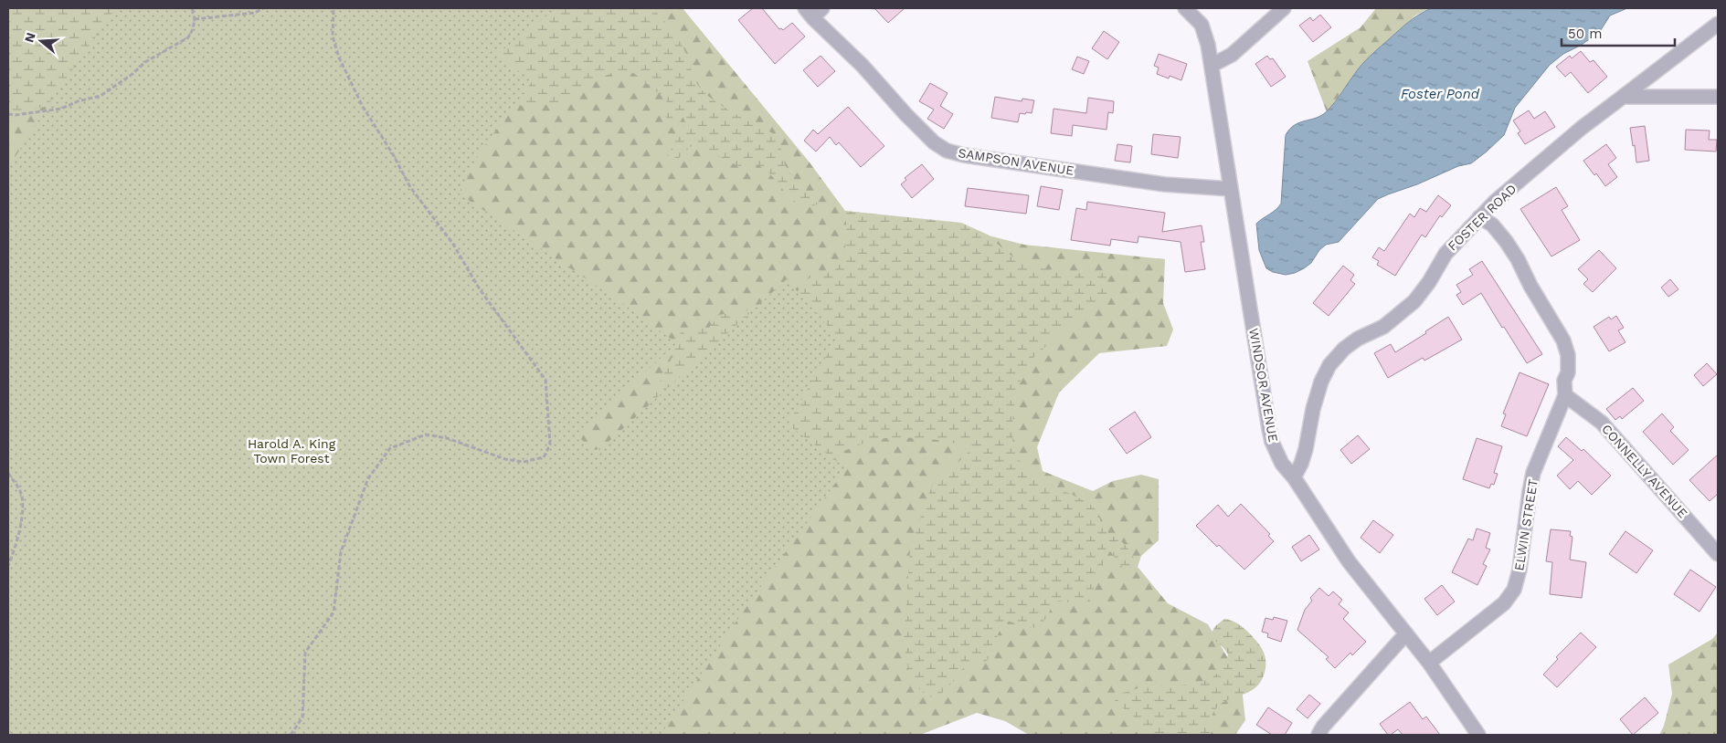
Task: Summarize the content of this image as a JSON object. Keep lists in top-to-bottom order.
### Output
{
  "streets": {
    "street": [
      "SAMPSON AVENUE",
      "FOSTER ROAD",
      "WINDSOR AVENUE",
      "CONNELLY AVENUE",
      "ELWIN STREET"
    ]
  },
  "crossings": [
    ["SAMPSON AVENUE", "WINDSOR AVENUE"],
    ["FOSTER ROAD", "WINDSOR AVENUE"],
    ["FOSTER ROAD", "ELWIN STREET"],
    ["WINDSOR AVENUE", "ELWIN STREET"],
    ["CONNELLY AVENUE", "ELWIN STREET"]
  ],
  "water": ["Foster Pond"],
  "parks": ["Harold A. King Town Forest"],
  "scale_bar": "50 m",
  "north": "left"
}
